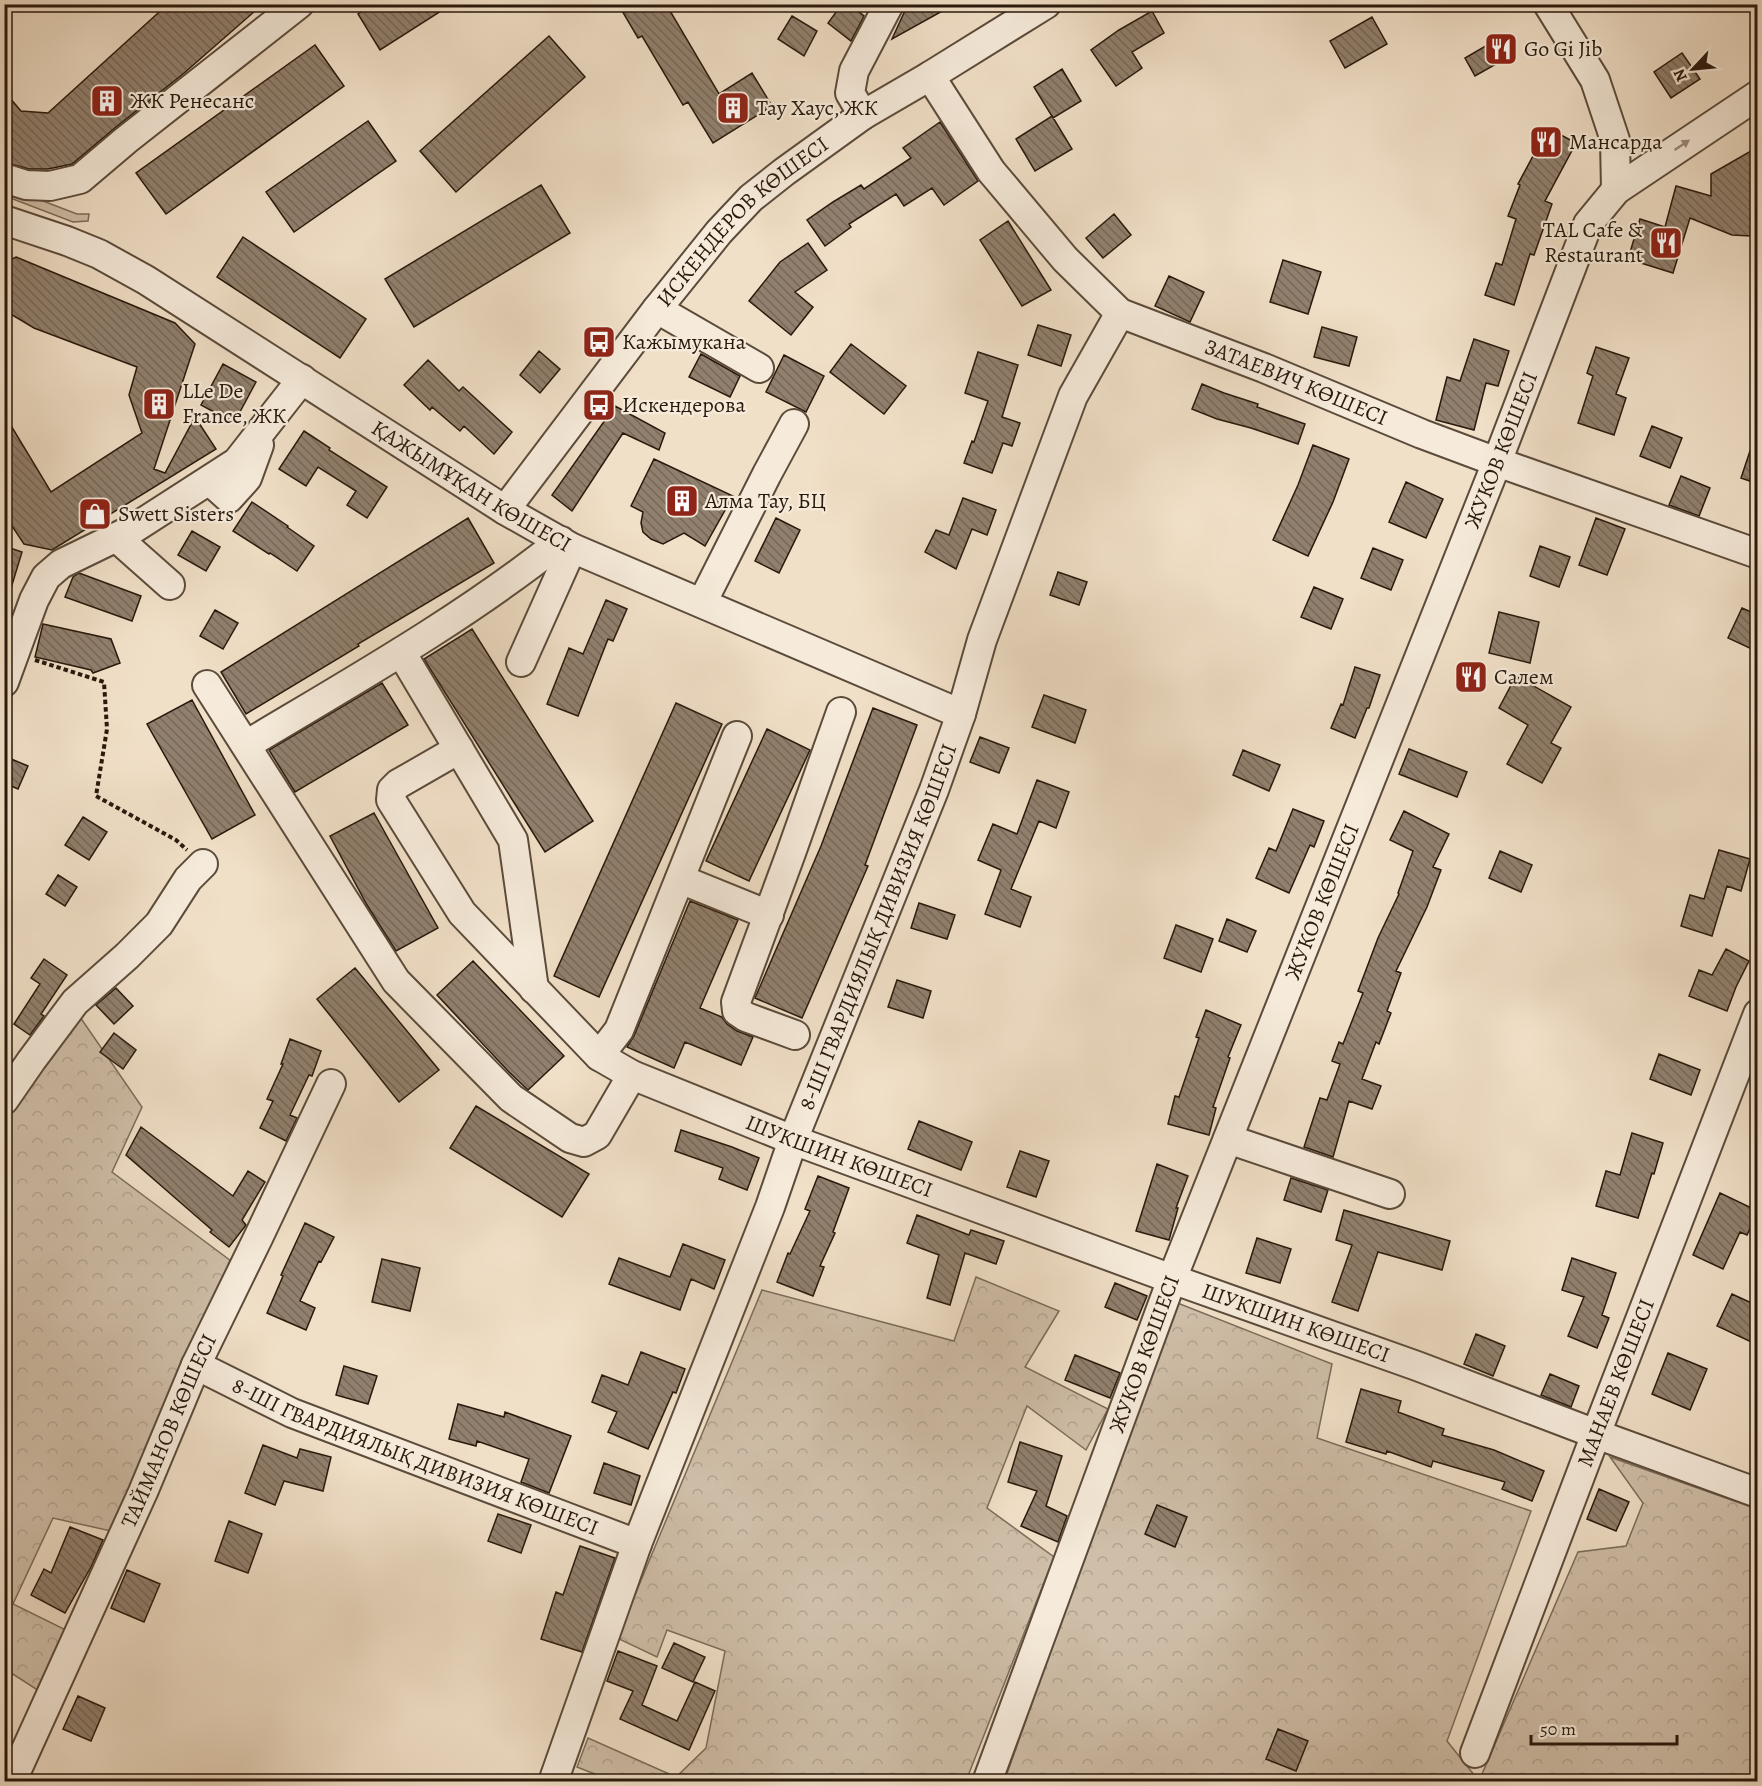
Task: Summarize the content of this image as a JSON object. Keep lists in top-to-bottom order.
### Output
{
  "streets": {
    "street": [
      "ИСКЕНДЕРОВ КӨШЕСІ",
      "ЗАТАЕВИЧ КӨШЕСІ",
      "ЖУКОВ КӨШЕСІ",
      "ҚАЖЫМҰҚАН КӨШЕСІ",
      "8-ШІ ГВАРДИЯЛЫҚ ДИВИЗИЯ КӨШЕСІ",
      "ШУКШИН КӨШЕСІ",
      "МАНАЕВ КӨШЕСІ",
      "ТАЙМАНОВ КӨШЕСІ"
    ]
  },
  "crossings": [
    ["ИСКЕНДЕРОВ КӨШЕСІ", "ЗАТАЕВИЧ КӨШЕСІ"],
    ["ИСКЕНДЕРОВ КӨШЕСІ", "ҚАЖЫМҰҚАН КӨШЕСІ"],
    ["ЗАТАЕВИЧ КӨШЕСІ", "ЖУКОВ КӨШЕСІ"],
    ["ЗАТАЕВИЧ КӨШЕСІ", "8-ШІ ГВАРДИЯЛЫҚ ДИВИЗИЯ КӨШЕСІ"],
    ["ЖУКОВ КӨШЕСІ", "ШУКШИН КӨШЕСІ"],
    ["ҚАЖЫМҰҚАН КӨШЕСІ", "8-ШІ ГВАРДИЯЛЫҚ ДИВИЗИЯ КӨШЕСІ"],
    ["8-ШІ ГВАРДИЯЛЫҚ ДИВИЗИЯ КӨШЕСІ", "ШУКШИН КӨШЕСІ"],
    ["8-ШІ ГВАРДИЯЛЫҚ ДИВИЗИЯ КӨШЕСІ", "ТАЙМАНОВ КӨШЕСІ"],
    ["ШУКШИН КӨШЕСІ", "МАНАЕВ КӨШЕСІ"]
  ],
  "places": {
    "restaurant": [
      "Go Gi Jib",
      "Мансарда",
      "TAL Cafe & Restaurant",
      "Салем"
    ],
    "building": [
      "ЖК Ренесанс",
      "Тау Хаус, ЖК",
      "LLe De France, ЖК",
      "Алма Тау, БЦ"
    ],
    "bus stop": ["Кажымукана", "Искендерова"],
    "shop": ["Swett Sisters"]
  },
  "scale_bar": "50 m",
  "north": "bottom left"
}
